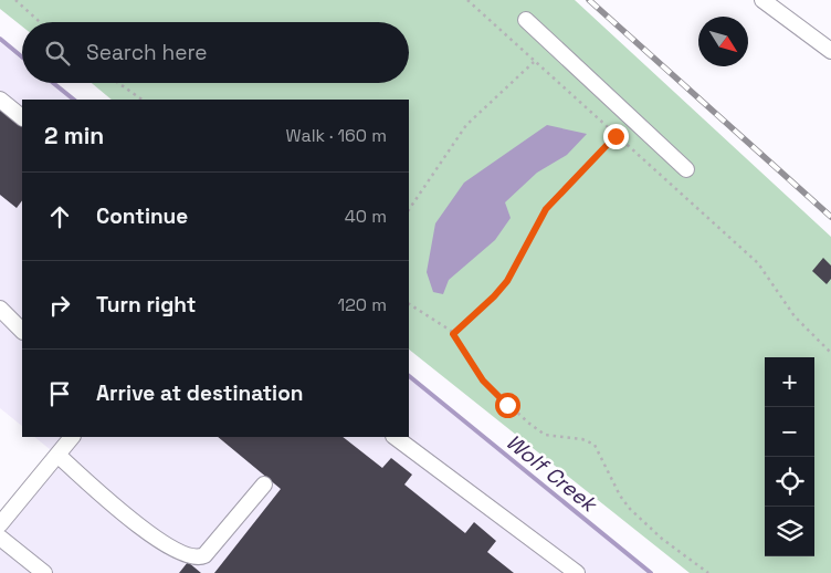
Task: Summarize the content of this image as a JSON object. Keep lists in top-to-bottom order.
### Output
{
  "water": ["Wolf Creek"],
  "north": "bottom right",
  "page": {
    "search": "Search here",
    "heading": ["2 min", "Walk · 160 m"],
    "list": [
      ["Continue", "40 m"],
      ["Turn right", "120 m"],
      "Arrive at destination"
    ],
    "map_buttons": ["+", "−"]
  }
}
